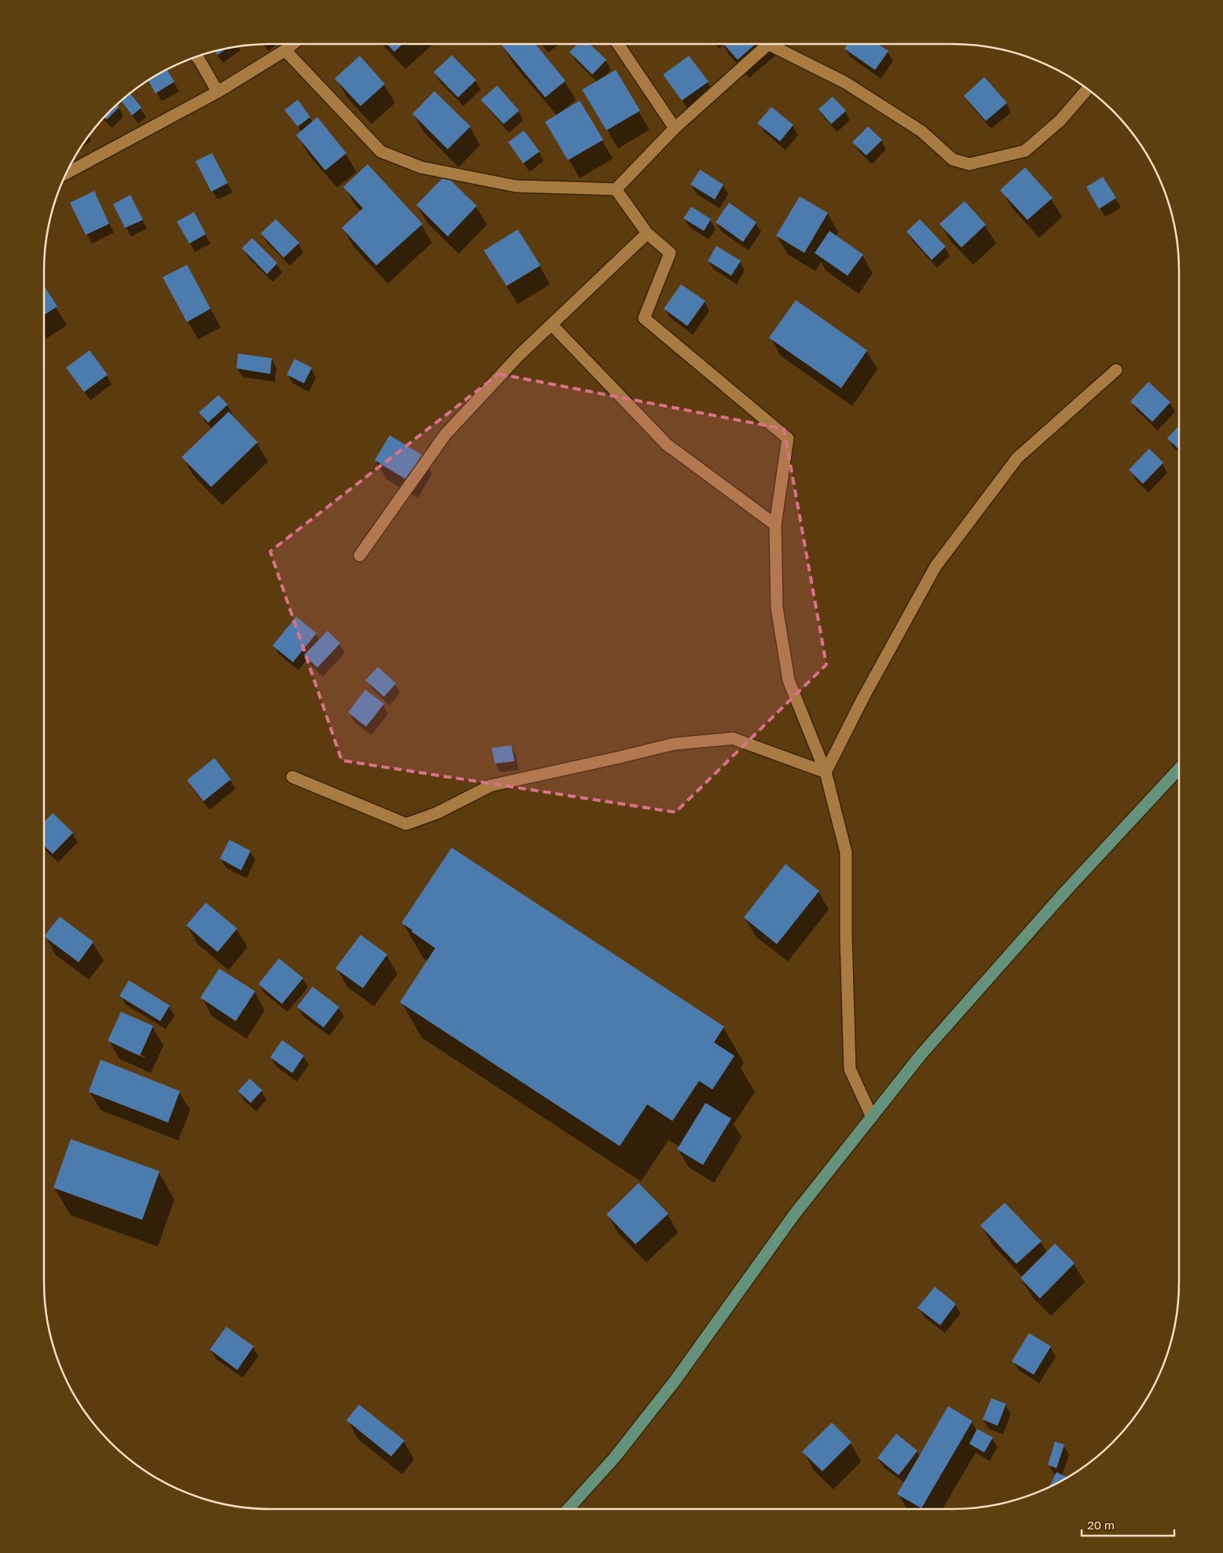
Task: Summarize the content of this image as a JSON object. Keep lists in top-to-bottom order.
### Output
{
  "scale_bar": "20 m"
}
